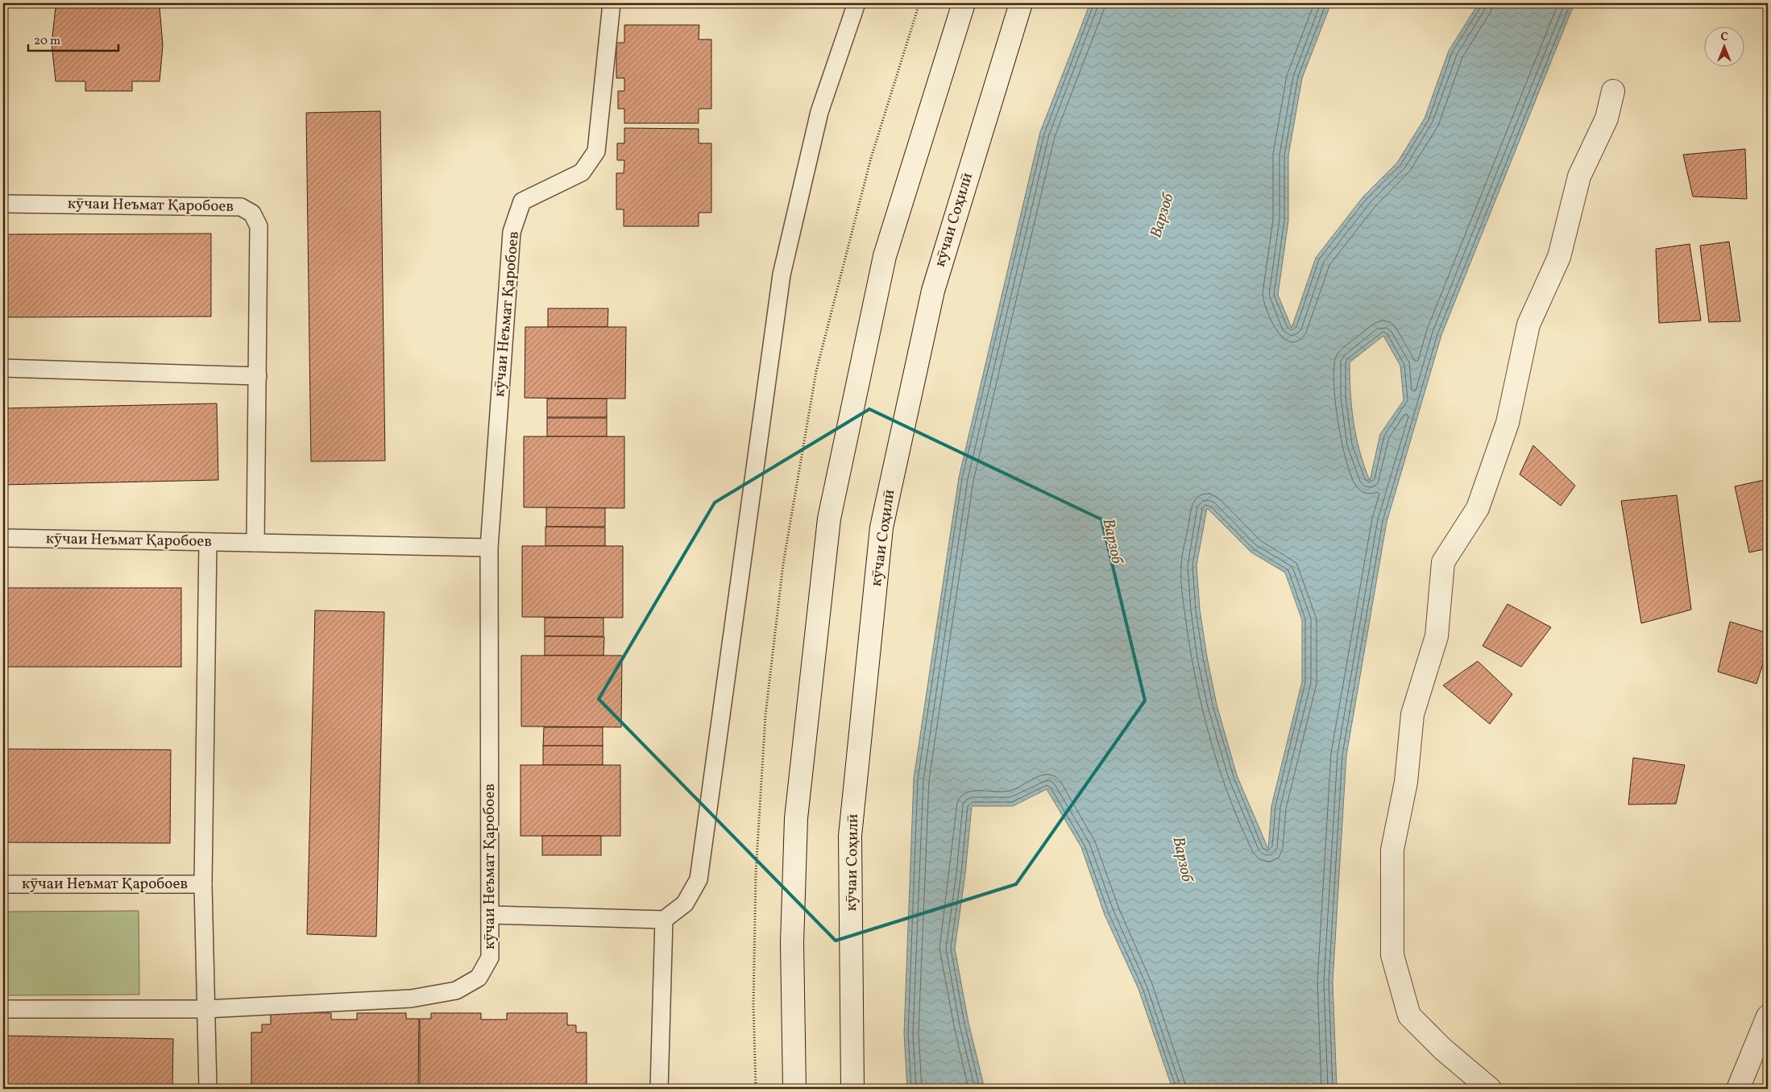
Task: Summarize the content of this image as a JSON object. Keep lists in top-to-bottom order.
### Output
{
  "streets": {
    "main road": ["кӯчаи Соҳилӣ"],
    "lane": ["кӯчаи Неъмат Қаробоев"]
  },
  "water": ["Варзоб"],
  "scale_bar": "20 m",
  "north": "top"
}
